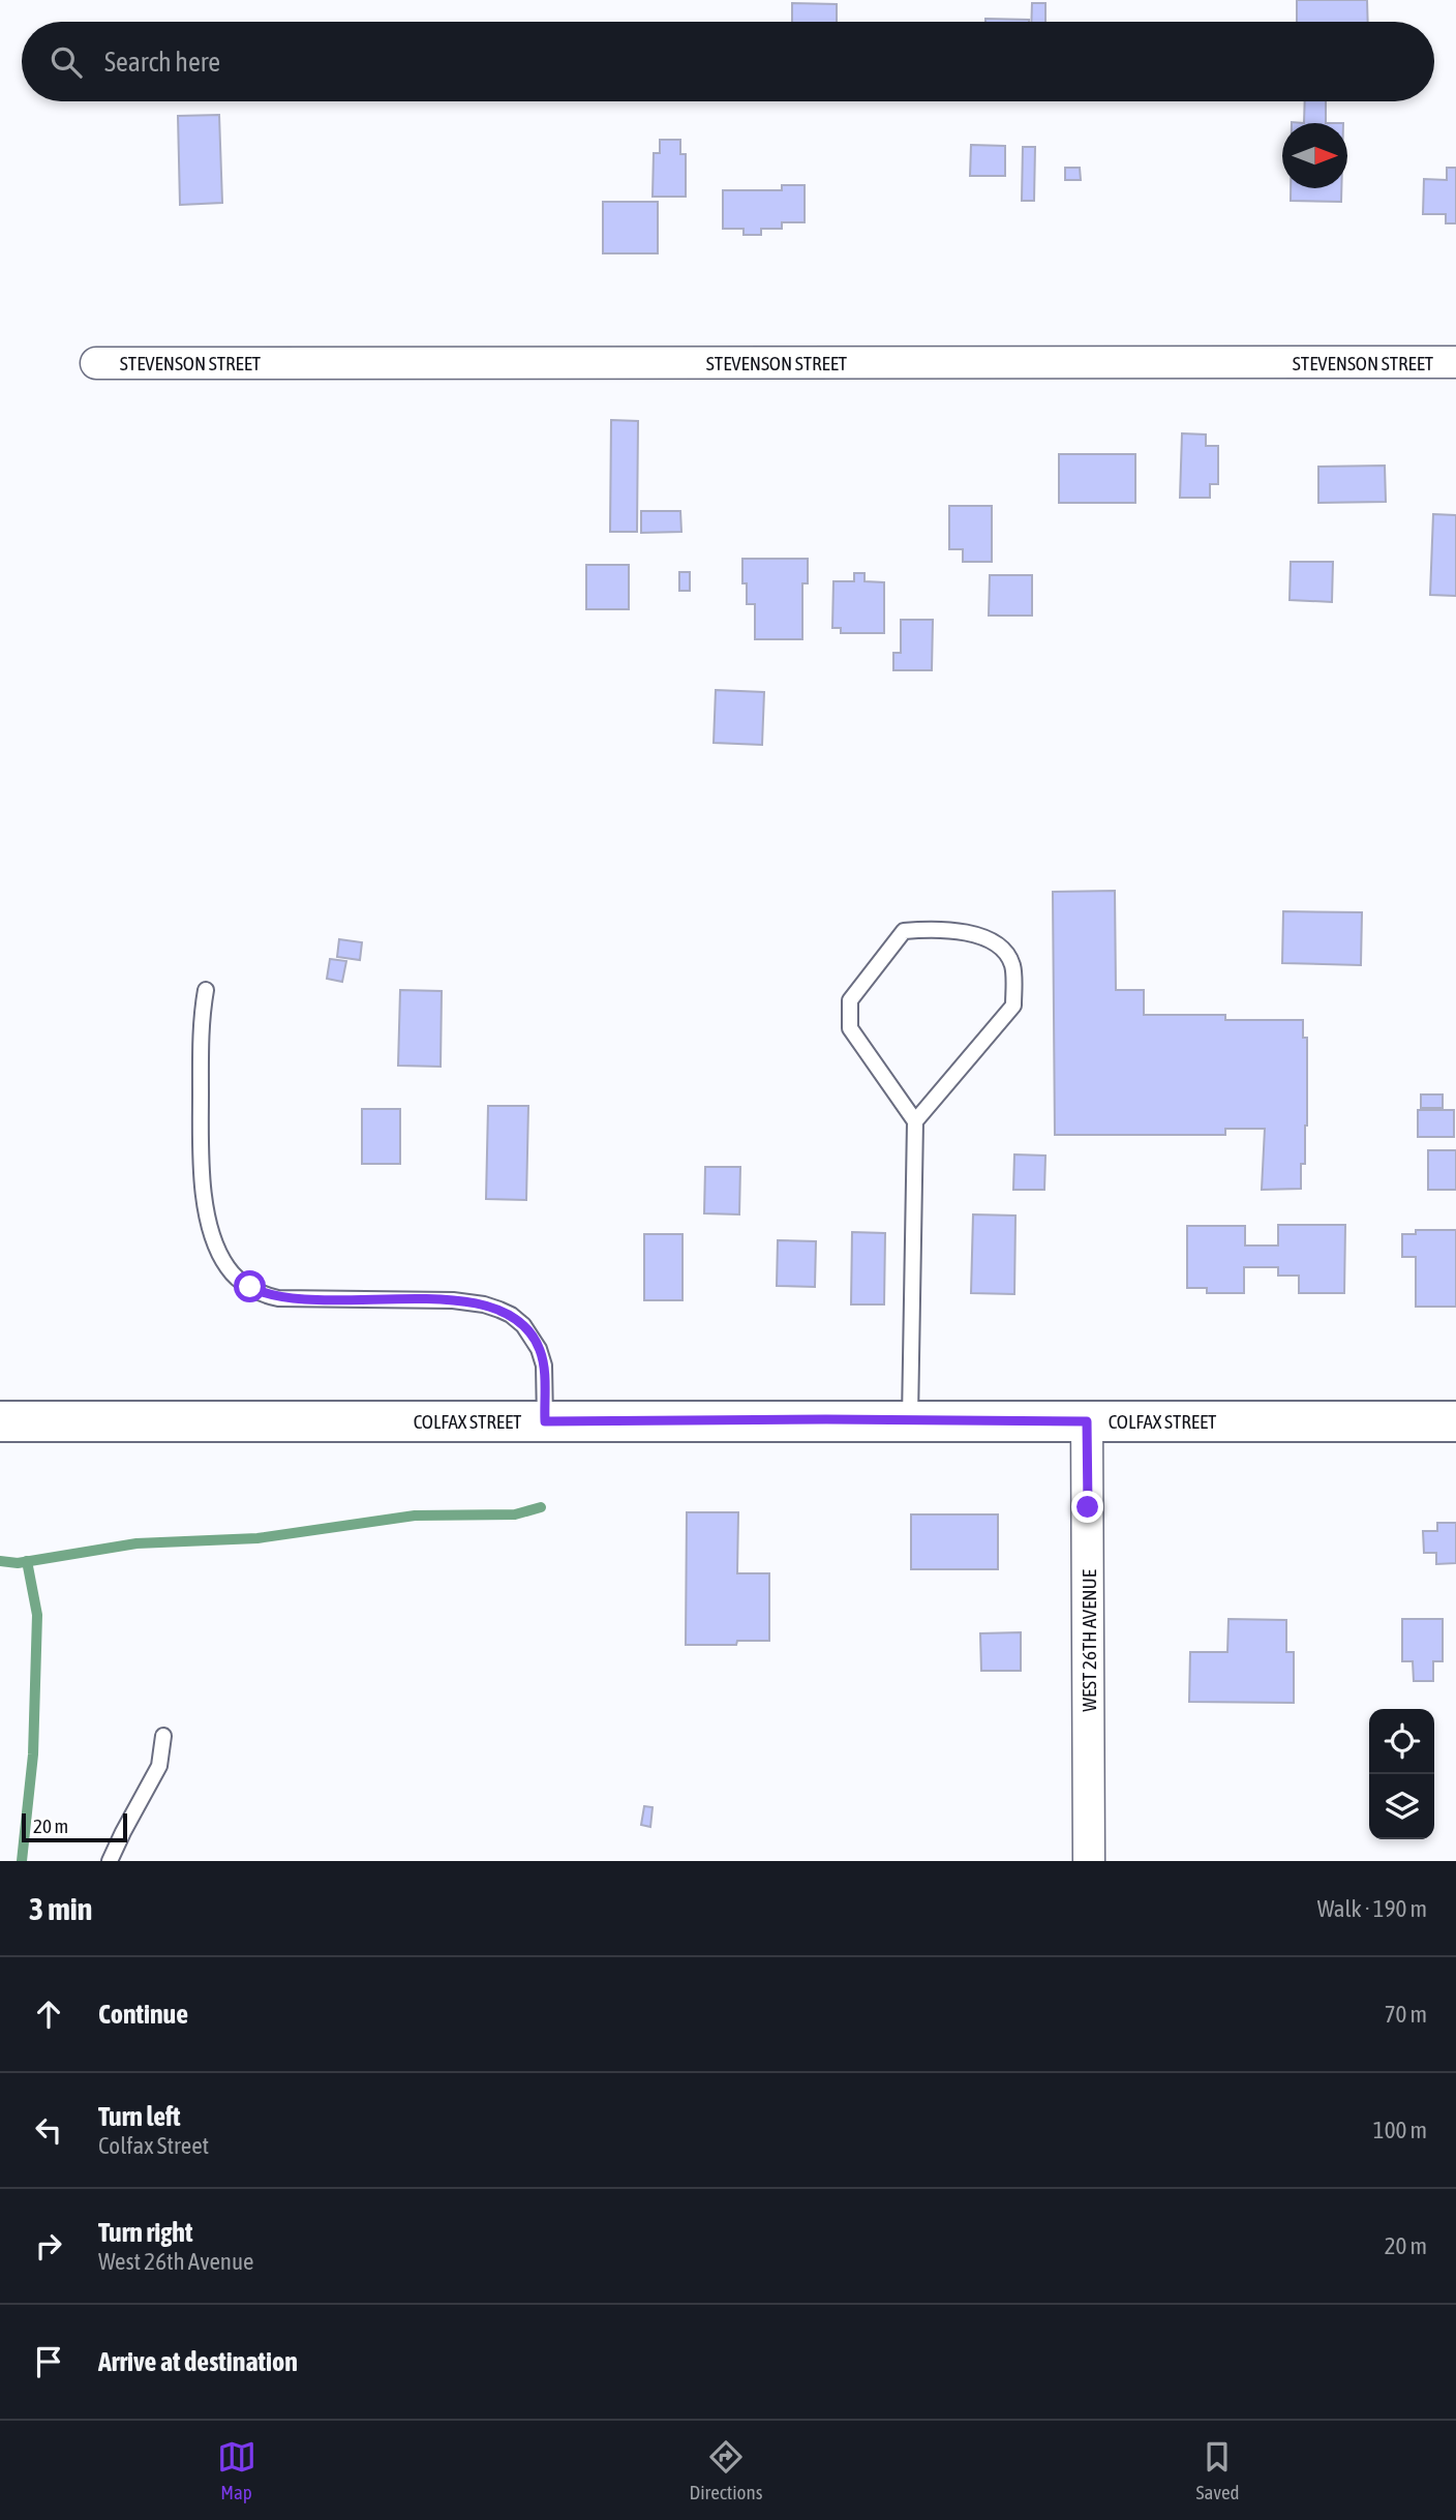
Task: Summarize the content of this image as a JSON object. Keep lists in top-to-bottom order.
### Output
{
  "streets": {
    "street": ["STEVENSON STREET", "COLFAX STREET", "WEST 26TH AVENUE"]
  },
  "crossings": [
    ["COLFAX STREET", "WEST 26TH AVENUE"]
  ],
  "scale_bar": "20 m",
  "north": "right",
  "page": {
    "search": "Search here",
    "scale": "20 m",
    "heading": ["3 min", "Walk · 190 m"],
    "list": [
      ["Continue", "70 m"],
      ["Turn left", "Colfax Street", "100 m"],
      ["Turn right", "West 26th Avenue", "20 m"],
      "Arrive at destination"
    ],
    "nav": ["Map", "Directions", "Saved"]
  }
}
